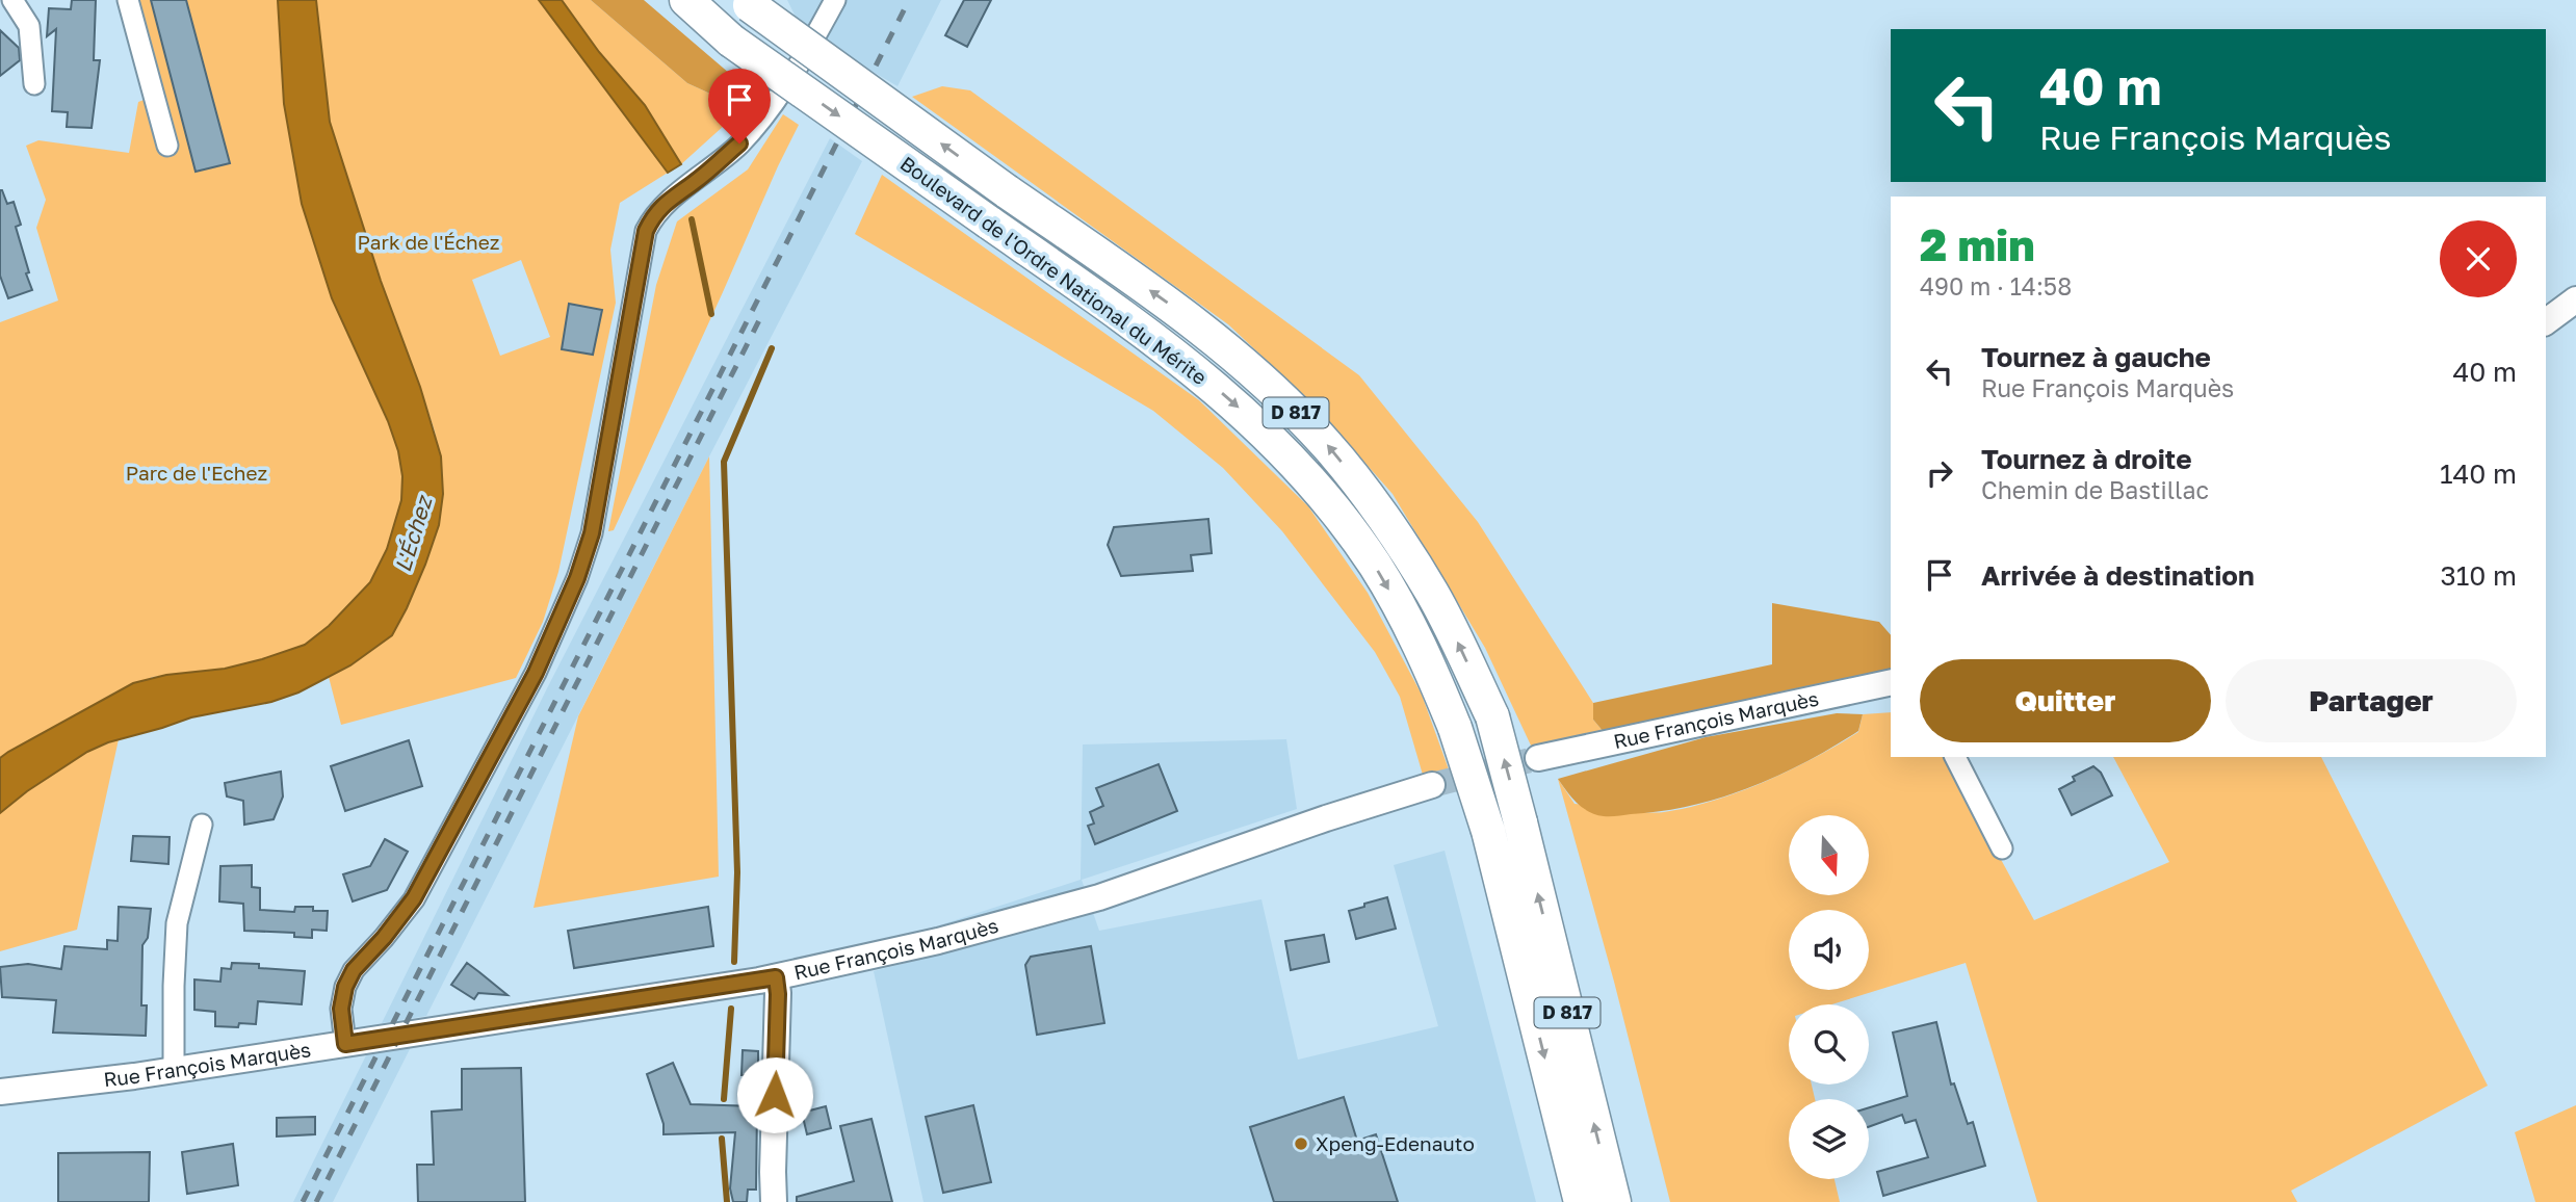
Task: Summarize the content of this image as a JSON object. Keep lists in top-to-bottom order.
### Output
{
  "streets": {
    "main road": ["Boulevard de l'Ordre National du Mérite", "D 817"],
    "street": ["Rue François Marquès"]
  },
  "water": ["L'Échez"],
  "parks": ["Park de l'Échez", "Parc de l'Echez"],
  "places": ["Xpeng-Edenauto"],
  "north": "bottom",
  "page": {
    "turn": ["40 m", "Rue François Marquès"],
    "heading": ["2 min", "490 m · 14:58"],
    "list": [
      {
        "name": "Tournez à gauche",
        "note": "Rue François Marquès",
        "value": "40 m"
      },
      {
        "name": "Tournez à droite",
        "note": "Chemin de Bastillac",
        "value": "140 m"
      },
      {
        "name": "Arrivée à destination",
        "value": "310 m"
      }
    ],
    "buttons": ["Quitter", "Partager"]
  }
}
